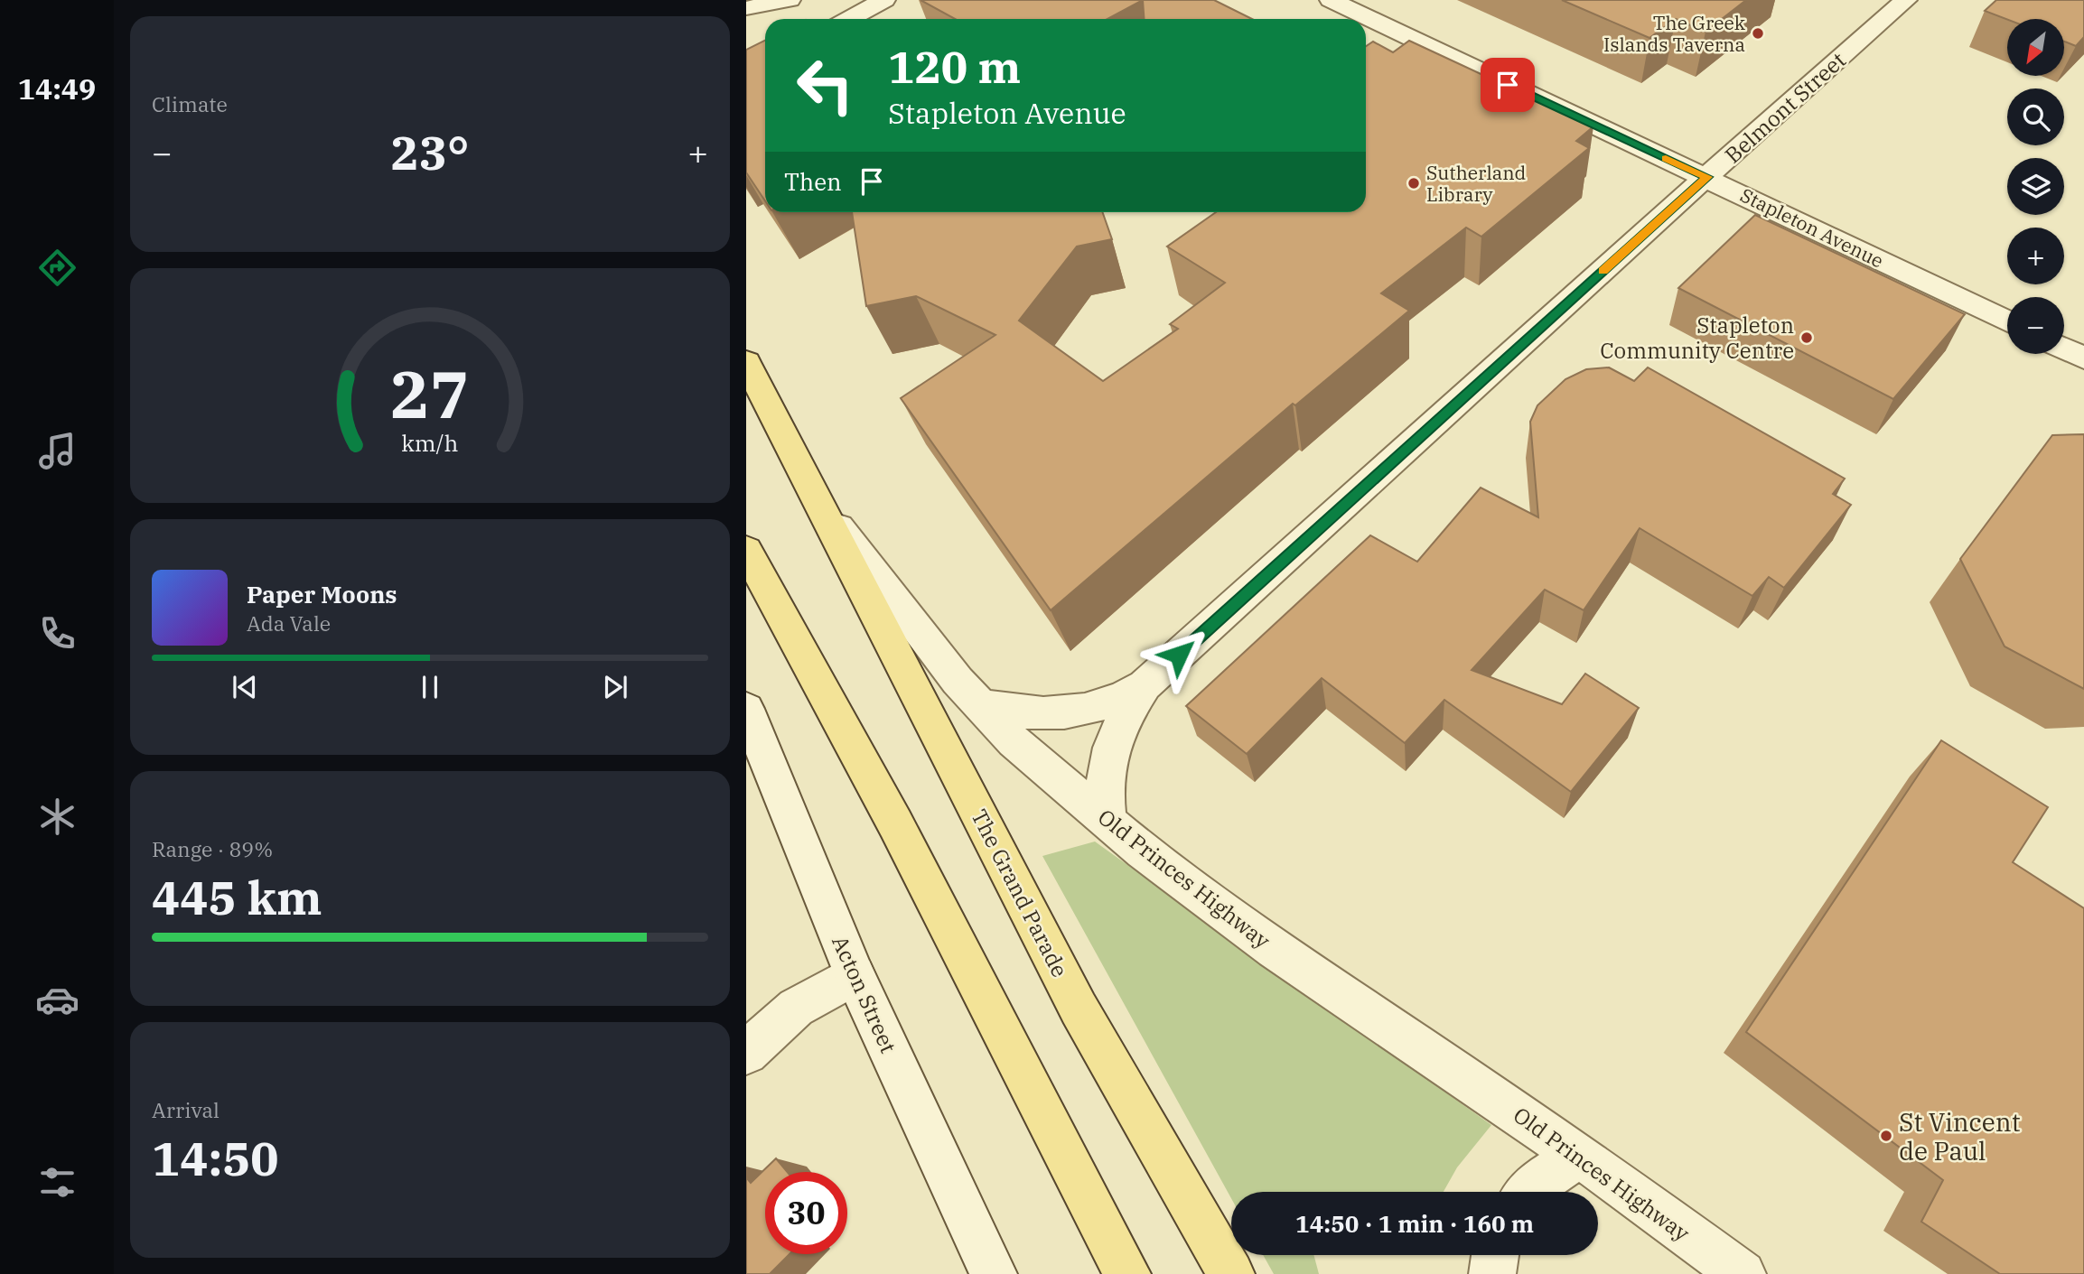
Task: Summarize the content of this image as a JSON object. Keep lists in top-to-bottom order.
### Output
{
  "streets": {
    "main road": ["Old Princes Highway", "The Grand Parade"],
    "street": ["Belmont Street", "Stapleton Avenue", "Acton Street"]
  },
  "crossings": [
    ["Belmont Street", "Stapleton Avenue"],
    ["Belmont Street", "Old Princes Highway"],
    ["Old Princes Highway", "The Grand Parade"]
  ],
  "places": [
    "The Greek Islands Taverna",
    "Sutherland Library",
    "Stapleton Community Centre",
    "St Vincent de Paul"
  ],
  "north": "bottom left",
  "page": {
    "tabs": "14:49",
    "tile": [
      "Climate",
      ["Range · 89%", "445 km"],
      ["Arrival", "14:50"]
    ],
    "map_buttons": ["+", "−"],
    "turn": ["120 m", "Stapleton Avenue"],
    "heat": ["−", "23°", "+"],
    "then": "Then",
    "song": ["Paper Moons", "Ada Vale"],
    "limit": "30",
    "trip": "14:50 · 1 min · 160 m",
    "gauge": ["27", "km/h"]
  }
}
